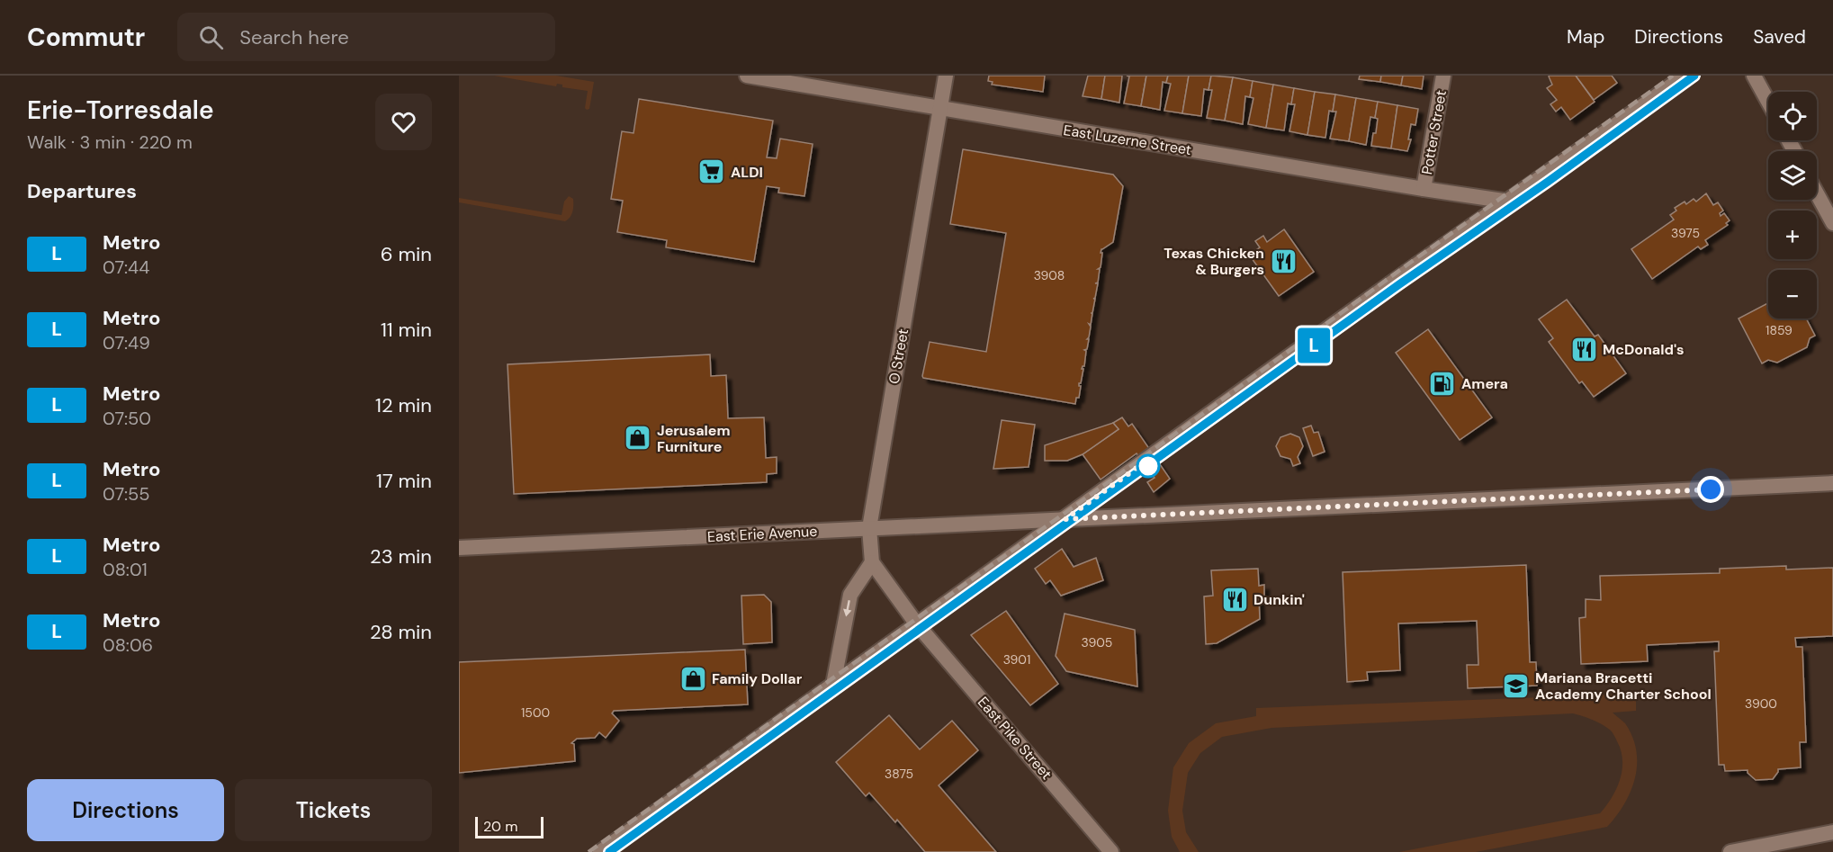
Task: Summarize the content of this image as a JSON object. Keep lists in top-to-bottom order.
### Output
{
  "streets": {
    "street": [
      "Potter Street",
      "East Luzerne Street",
      "O Street",
      "East Erie Avenue",
      "East Pike Street"
    ]
  },
  "crossings": [
    ["Potter Street", "East Luzerne Street"],
    ["East Luzerne Street", "O Street"],
    ["O Street", "East Erie Avenue"]
  ],
  "places": {
    "supermarket": ["ALDI"],
    "restaurant": ["Texas Chicken & Burgers", "McDonald's", "Dunkin'"],
    "fuel station": ["Amera"],
    "shop": ["Jerusalem Furniture", "Family Dollar"],
    "school or university": ["Mariana Bracetti Academy Charter School"]
  },
  "lines": ["metro line L"],
  "house_numbers": [
    "3975",
    "3908",
    "1859",
    "3905",
    "3901",
    "3900",
    "1500",
    "3875"
  ],
  "scale_bar": "20 m",
  "page": {
    "header": "Commutr",
    "search": "Search here",
    "nav": ["Map", "Directions", "Saved"],
    "heading": [
      ["Erie-Torresdale", "Walk · 3 min · 220 m"],
      "Departures"
    ],
    "on_map": "L",
    "map_buttons": ["+", "−"],
    "list": [
      {
        "mark": "L",
        "name": "Metro",
        "note": "07:44",
        "value": "6 min"
      },
      {
        "mark": "L",
        "name": "Metro",
        "note": "07:49",
        "value": "11 min"
      },
      {
        "mark": "L",
        "name": "Metro",
        "note": "07:50",
        "value": "12 min"
      },
      {
        "mark": "L",
        "name": "Metro",
        "note": "07:55",
        "value": "17 min"
      },
      {
        "mark": "L",
        "name": "Metro",
        "note": "08:01",
        "value": "23 min"
      },
      {
        "mark": "L",
        "name": "Metro",
        "note": "08:06",
        "value": "28 min"
      }
    ],
    "buttons": ["Directions", "Tickets"],
    "scale": "20 m"
  }
}
